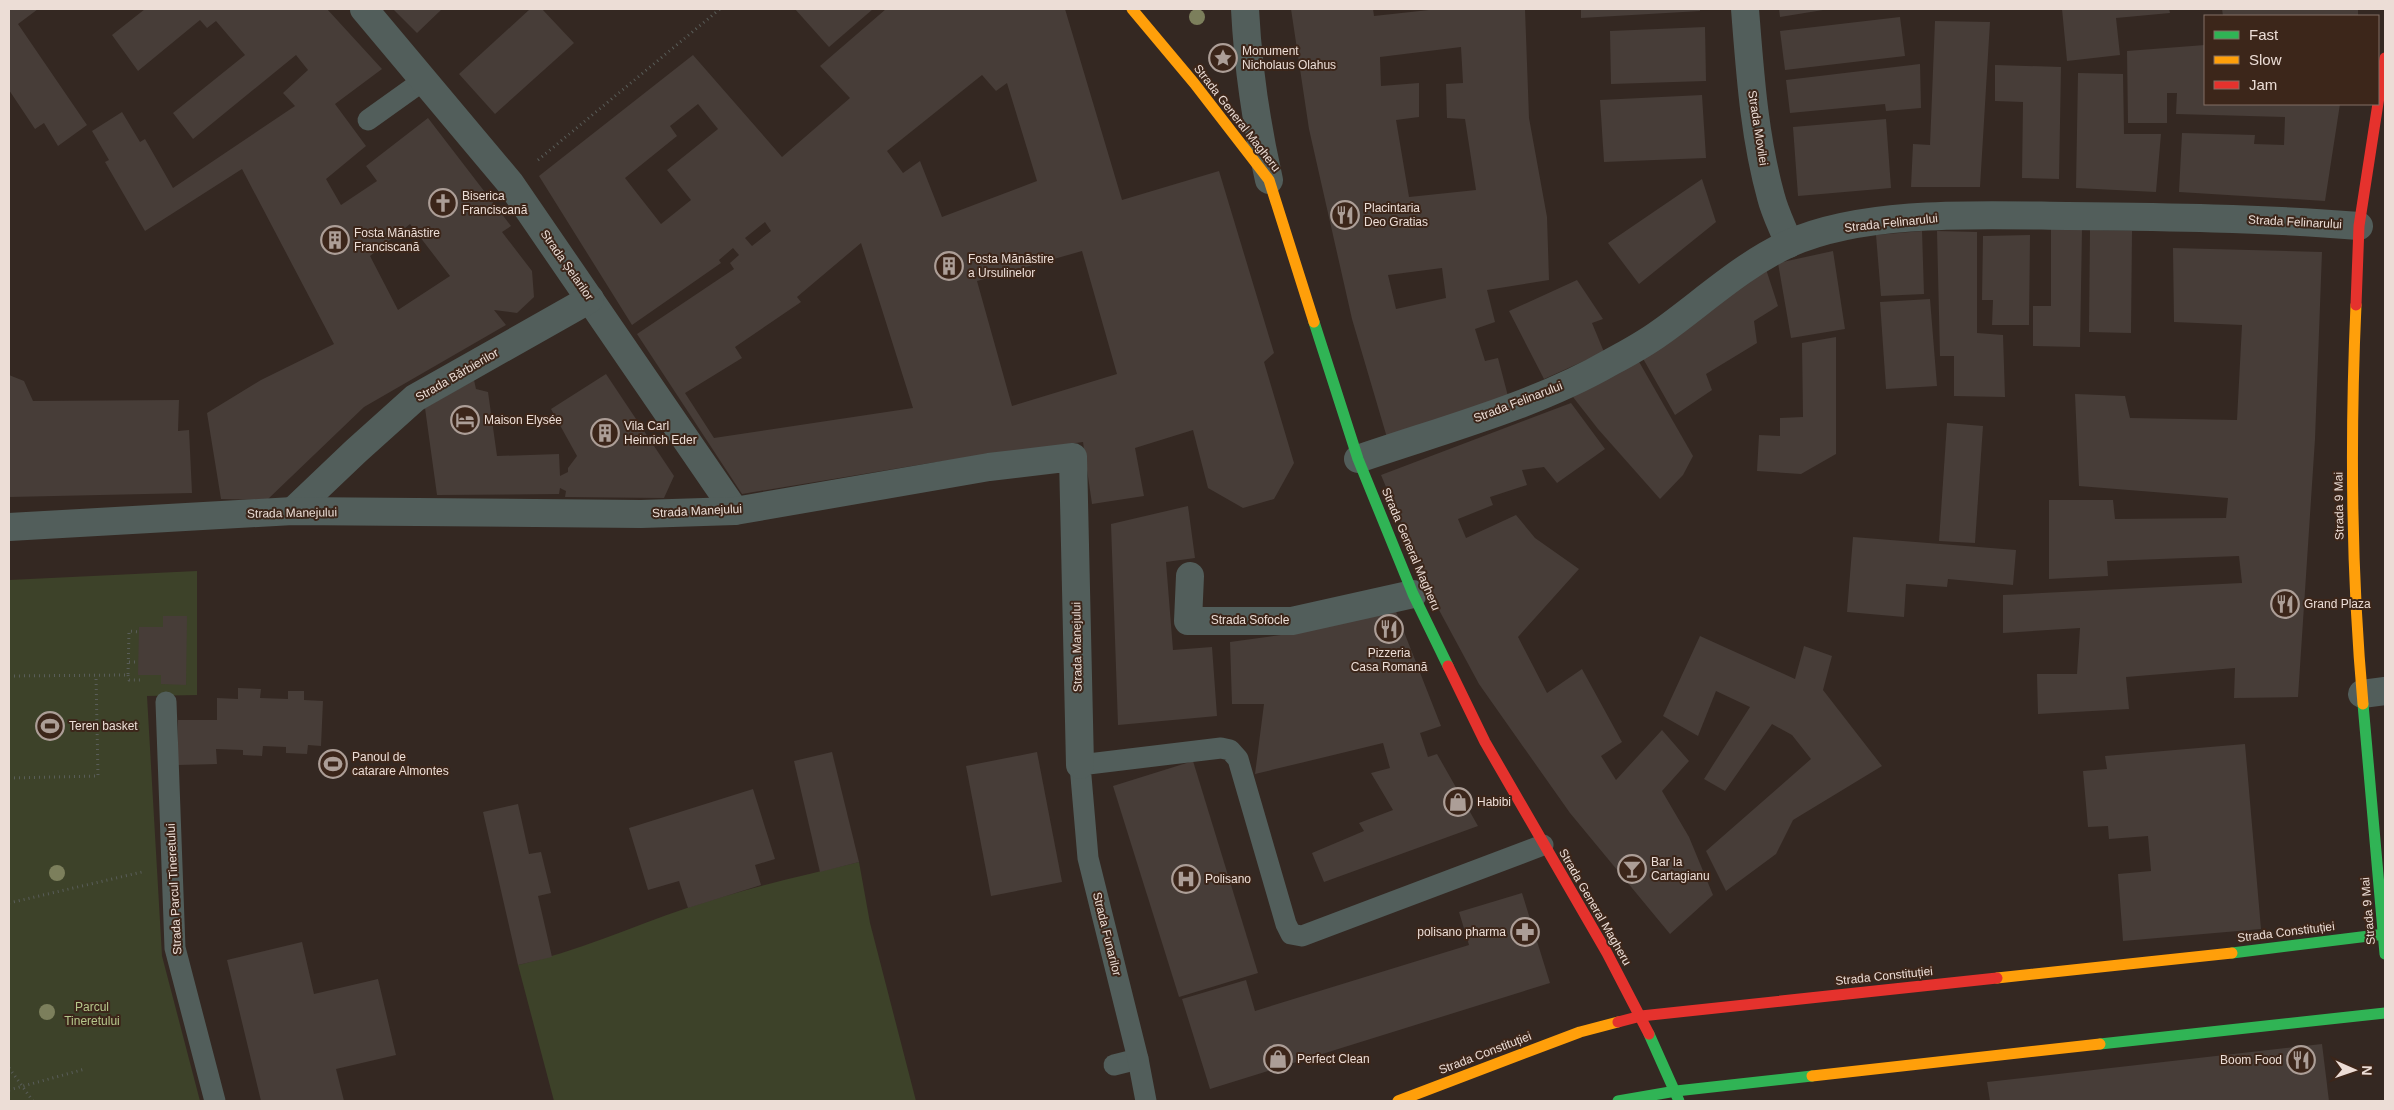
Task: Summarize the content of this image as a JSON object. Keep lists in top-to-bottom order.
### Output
{
  "streets": {
    "street": [
      "Strada General Magheru",
      "Strada Movilei",
      "Strada Felinarului",
      "Strada Șelarilor",
      "Strada Bărbierilor",
      "Strada 9 Mai",
      "Strada Manejului",
      "Strada Sofocle",
      "Strada Constituției"
    ],
    "lane": ["Strada Parcul Tineretului", "Strada Funarilor"]
  },
  "crossings": [
    ["Strada General Magheru", "Strada Felinarului"],
    ["Strada General Magheru", "Strada Sofocle"],
    ["Strada General Magheru", "Strada Constituției"],
    ["Strada Movilei", "Strada Felinarului"],
    ["Strada Felinarului", "Strada 9 Mai"],
    ["Strada Șelarilor", "Strada Bărbierilor"],
    ["Strada Șelarilor", "Strada Manejului"],
    ["Strada Bărbierilor", "Strada Manejului"],
    ["Strada 9 Mai", "Strada Constituției"],
    ["Strada Manejului", "Strada Funarilor"]
  ],
  "parks": ["Parcul Tineretului"],
  "places": {
    "place": ["Monument Nicholaus Olahus"],
    "church": ["Biserica Franciscană"],
    "restaurant": [
      "Placintaria Deo Gratias",
      "Grand Plaza",
      "Pizzeria Casa Romană",
      "Boom Food"
    ],
    "building": ["Fosta Mănăstire Franciscană", "Fosta Mănăstire a Ursulinelor", "Vila Carl Heinrich Eder"],
    "hotel": ["Maison Elysée"],
    "sports": ["Teren basket", "Panoul de catarare Almontes"],
    "shop": ["Habibi", "Perfect Clean"],
    "bar": ["Bar la Cartagianu"],
    "hospital": ["Polisano"],
    "pharmacy": ["polisano pharma"]
  },
  "legend": ["Fast", "Slow", "Jam"],
  "north": "right"
}
